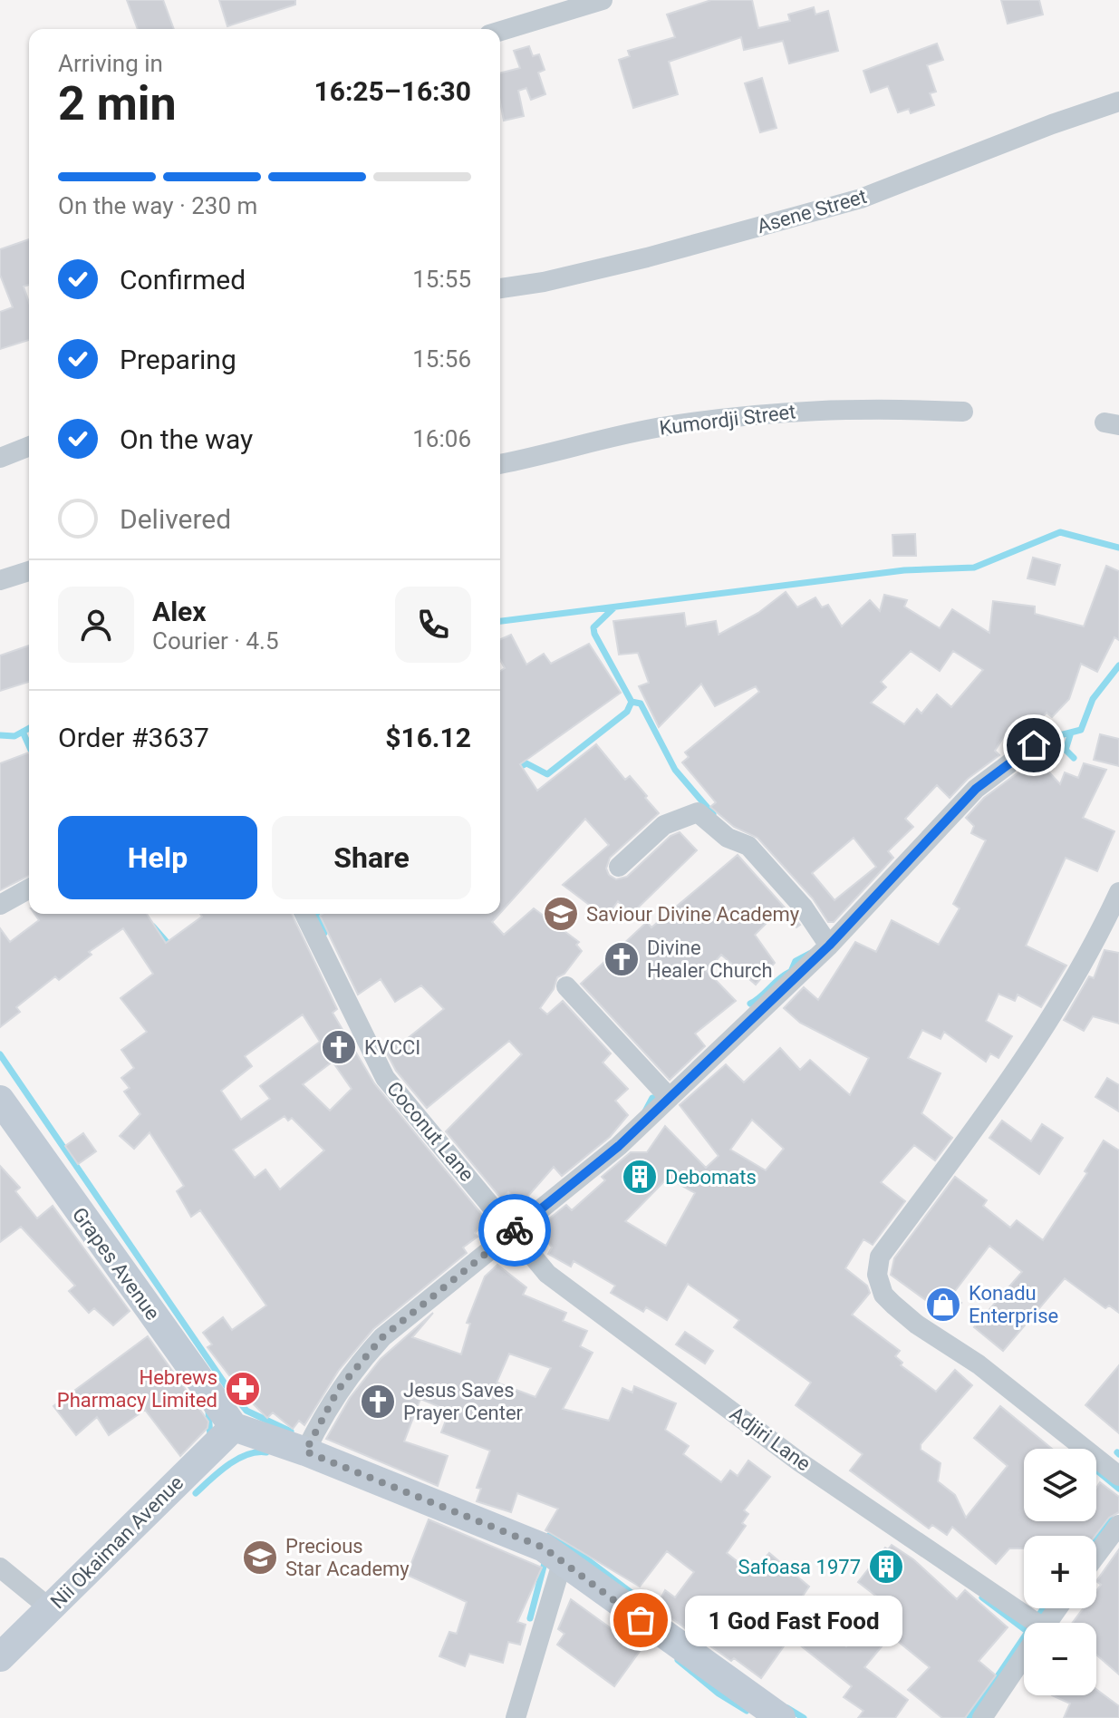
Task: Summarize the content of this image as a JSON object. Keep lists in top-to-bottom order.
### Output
{
  "streets": {
    "street": [
      "Asene Street",
      "Kumordji Street",
      "Coconut Lane",
      "Grapes Avenue",
      "Adjiri Lane",
      "Nii Okaiman Avenue"
    ]
  },
  "crossings": [
    ["Coconut Lane", "Adjiri Lane"],
    ["Grapes Avenue", "Nii Okaiman Avenue"]
  ],
  "places": {
    "school or university": ["Saviour Divine Academy", "Precious Star Academy"],
    "church": ["Divine Healer Church", "KVCCI", "Jesus Saves Prayer Center"],
    "building": ["Debomats", "Safoasa 1977"],
    "shop": ["Konadu Enterprise"],
    "pharmacy": ["Hebrews Pharmacy Limited"],
    "other": ["1 God Fast Food"]
  },
  "page": {
    "heading": ["2 min", "Arriving in", "16:25–16:30"],
    "panel": [
      "Alex",
      "Courier · 4.5",
      "Order #3637",
      "$16.12"
    ],
    "bar": "On the way · 230 m",
    "list": [
      ["Confirmed", "15:55"],
      ["Preparing", "15:56"],
      ["On the way", "16:06"],
      "Delivered"
    ],
    "buttons": ["Help", "Share"],
    "map_buttons": ["+", "−"],
    "bubble": "1 God Fast Food"
  }
}
